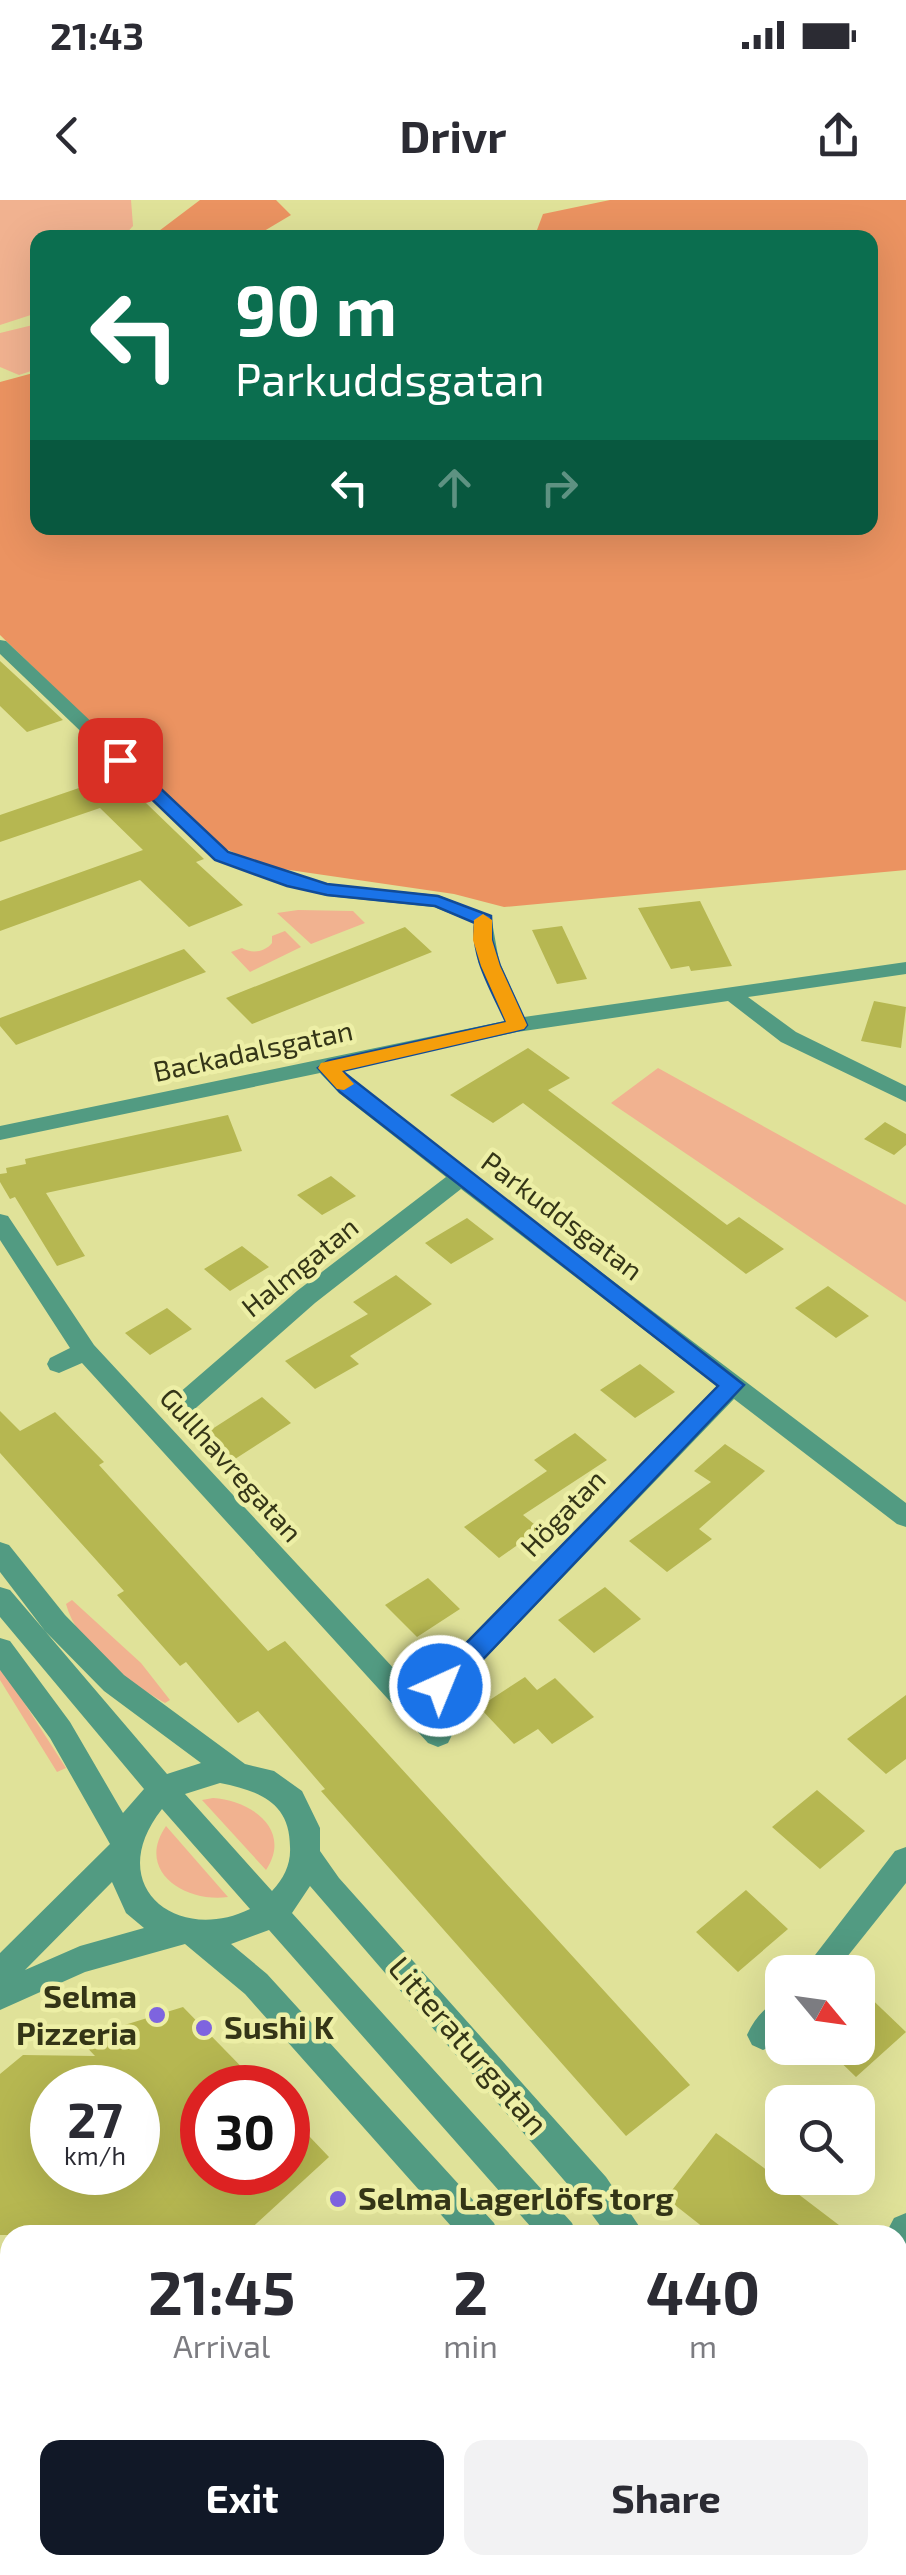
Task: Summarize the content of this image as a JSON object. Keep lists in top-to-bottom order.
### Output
{
  "streets": {
    "street": [
      "Backadalsgatan",
      "Parkuddsgatan",
      "Halmgatan",
      "Gullhavregatan",
      "Högatan",
      "Litteraturgatan"
    ]
  },
  "crossings": [
    ["Backadalsgatan", "Parkuddsgatan"],
    ["Parkuddsgatan", "Halmgatan"],
    ["Parkuddsgatan", "Högatan"]
  ],
  "places": ["Selma Pizzeria", "Sushi K", "Selma Lagerlöfs torg"],
  "north": "bottom right",
  "page": {
    "status": "21:43",
    "header": "Drivr",
    "turn": ["90 m", "Parkuddsgatan"],
    "speed": "27 km/h",
    "limit": "30",
    "eta": [
      "21:45",
      "Arrival",
      "2",
      "min",
      "440",
      "m"
    ],
    "buttons": ["Exit", "Share"]
  }
}
